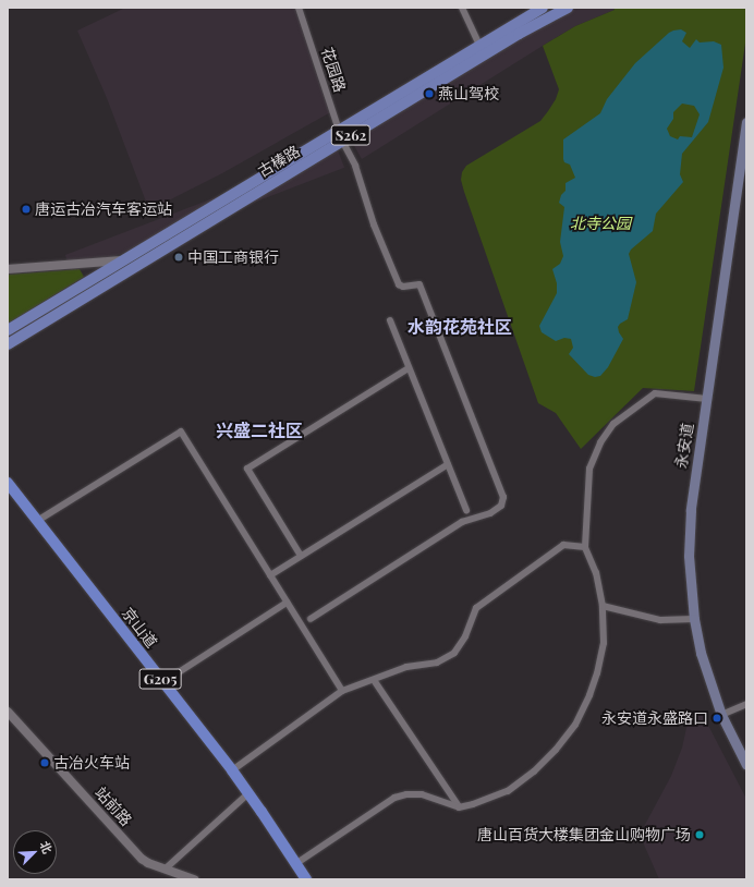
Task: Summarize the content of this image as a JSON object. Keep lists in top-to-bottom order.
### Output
{
  "streets": {
    "highway": ["京山道", "G205"],
    "main road": ["S262", "古榛路", "永安道"],
    "street": ["花园路", "站前路"]
  },
  "crossings": [
    ["花园路", "古榛路"]
  ],
  "districts": ["水韵花苑社区", "兴盛二社区"],
  "parks": ["北寺公园"],
  "places": [
    "燕山驾校",
    "唐运古冶汽车客运站",
    "中国工商银行",
    "永安道永盛路口",
    "古冶火车站",
    "唐山百货大楼集团金山购物广场"
  ],
  "north": "top right"
}
